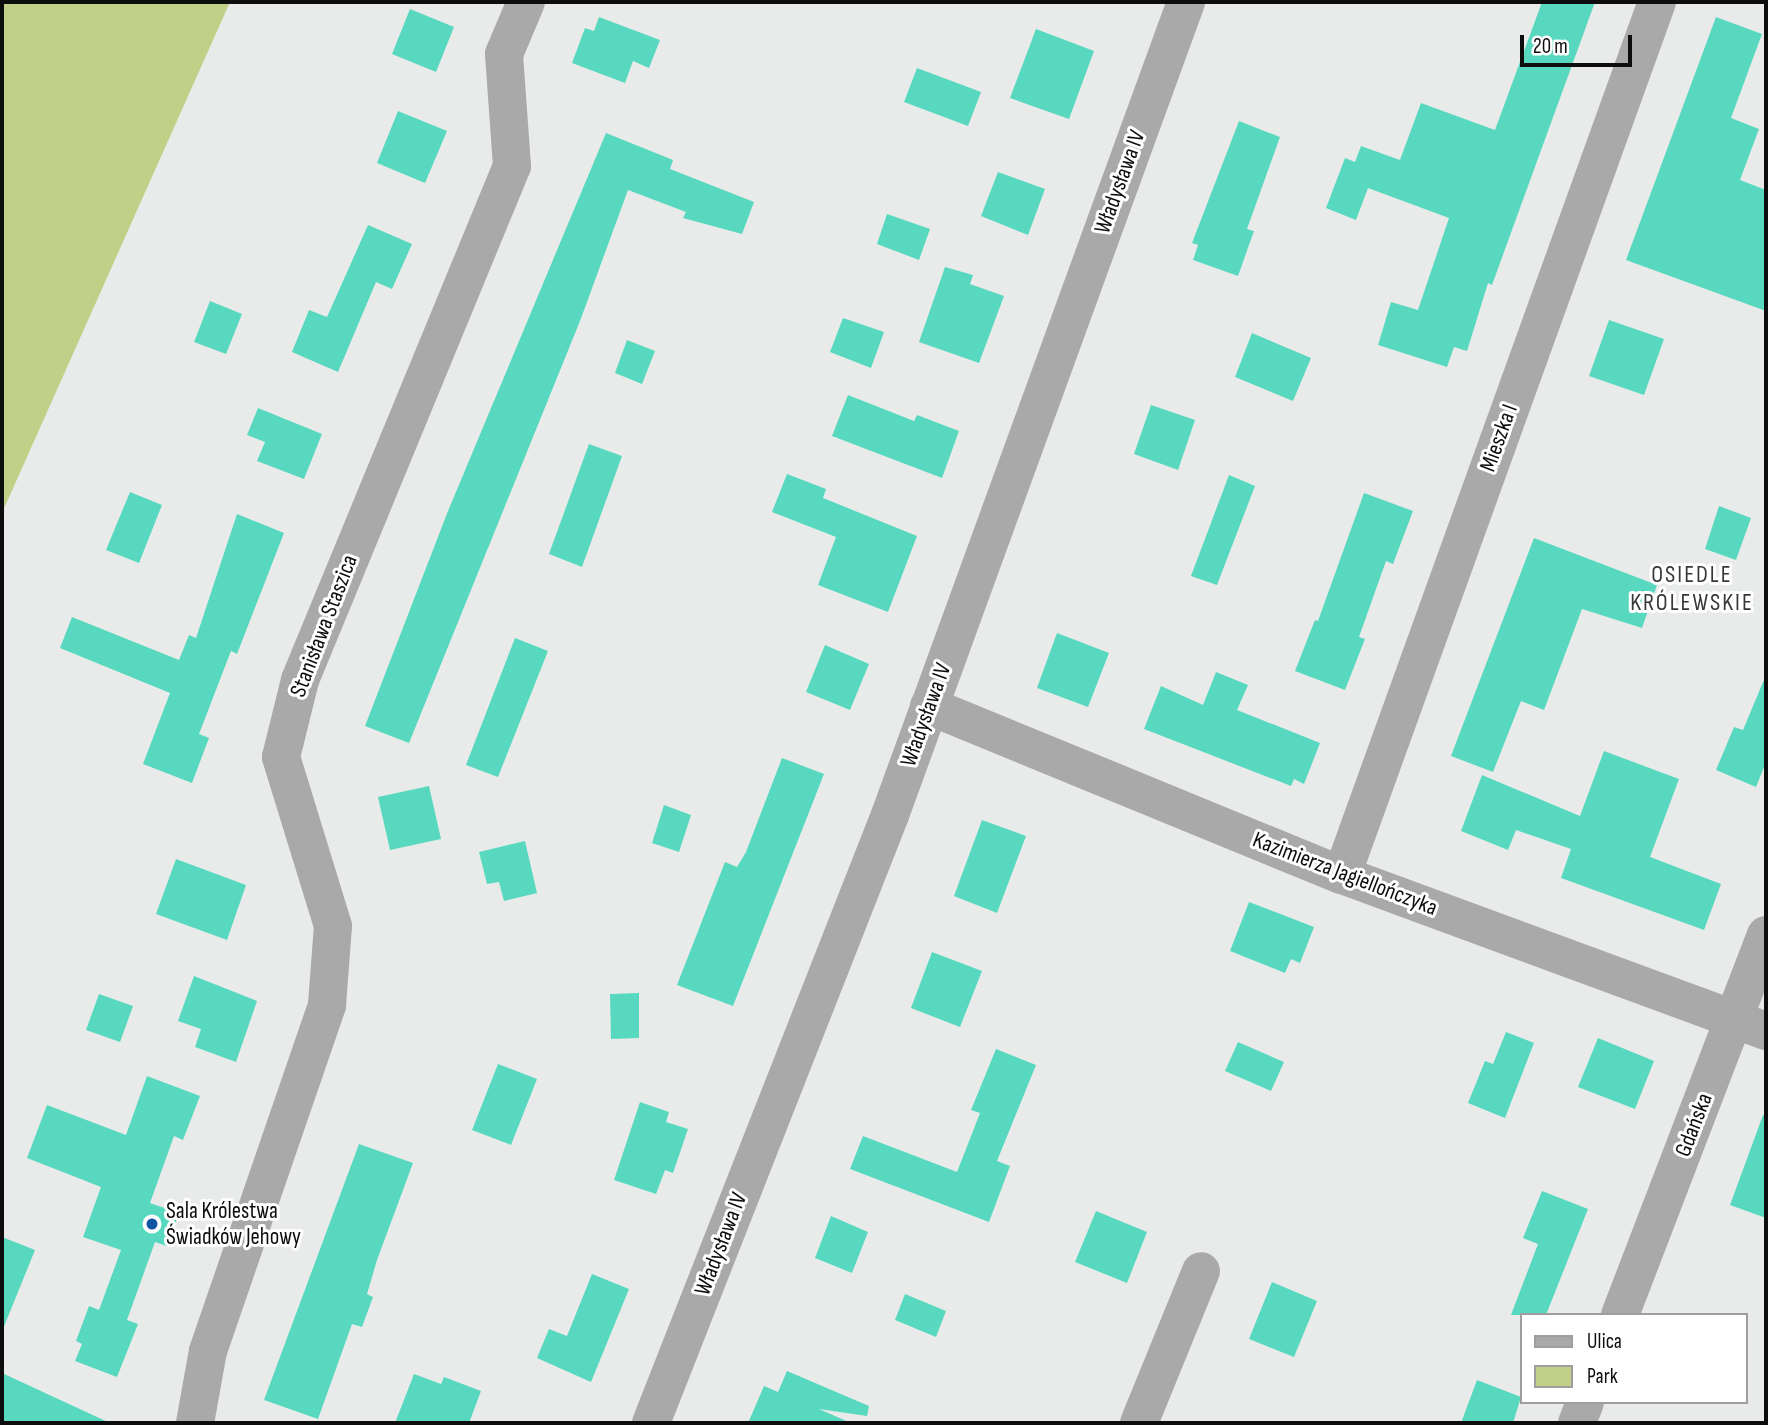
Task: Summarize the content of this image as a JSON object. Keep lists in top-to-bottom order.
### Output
{
  "streets": {
    "street": [
      "Władysława IV",
      "Mieszka I",
      "Stanisława Staszica",
      "Kazimierza Jagiellończyka",
      "Gdańska"
    ]
  },
  "crossings": [
    ["Władysława IV", "Kazimierza Jagiellończyka"],
    ["Mieszka I", "Kazimierza Jagiellończyka"],
    ["Kazimierza Jagiellończyka", "Gdańska"]
  ],
  "districts": ["OSIEDLE KRÓLEWSKIE"],
  "places": ["Sala Królestwa Świadków Jehowy"],
  "legend": ["Ulica", "Park"],
  "scale_bar": "20 m"
}
